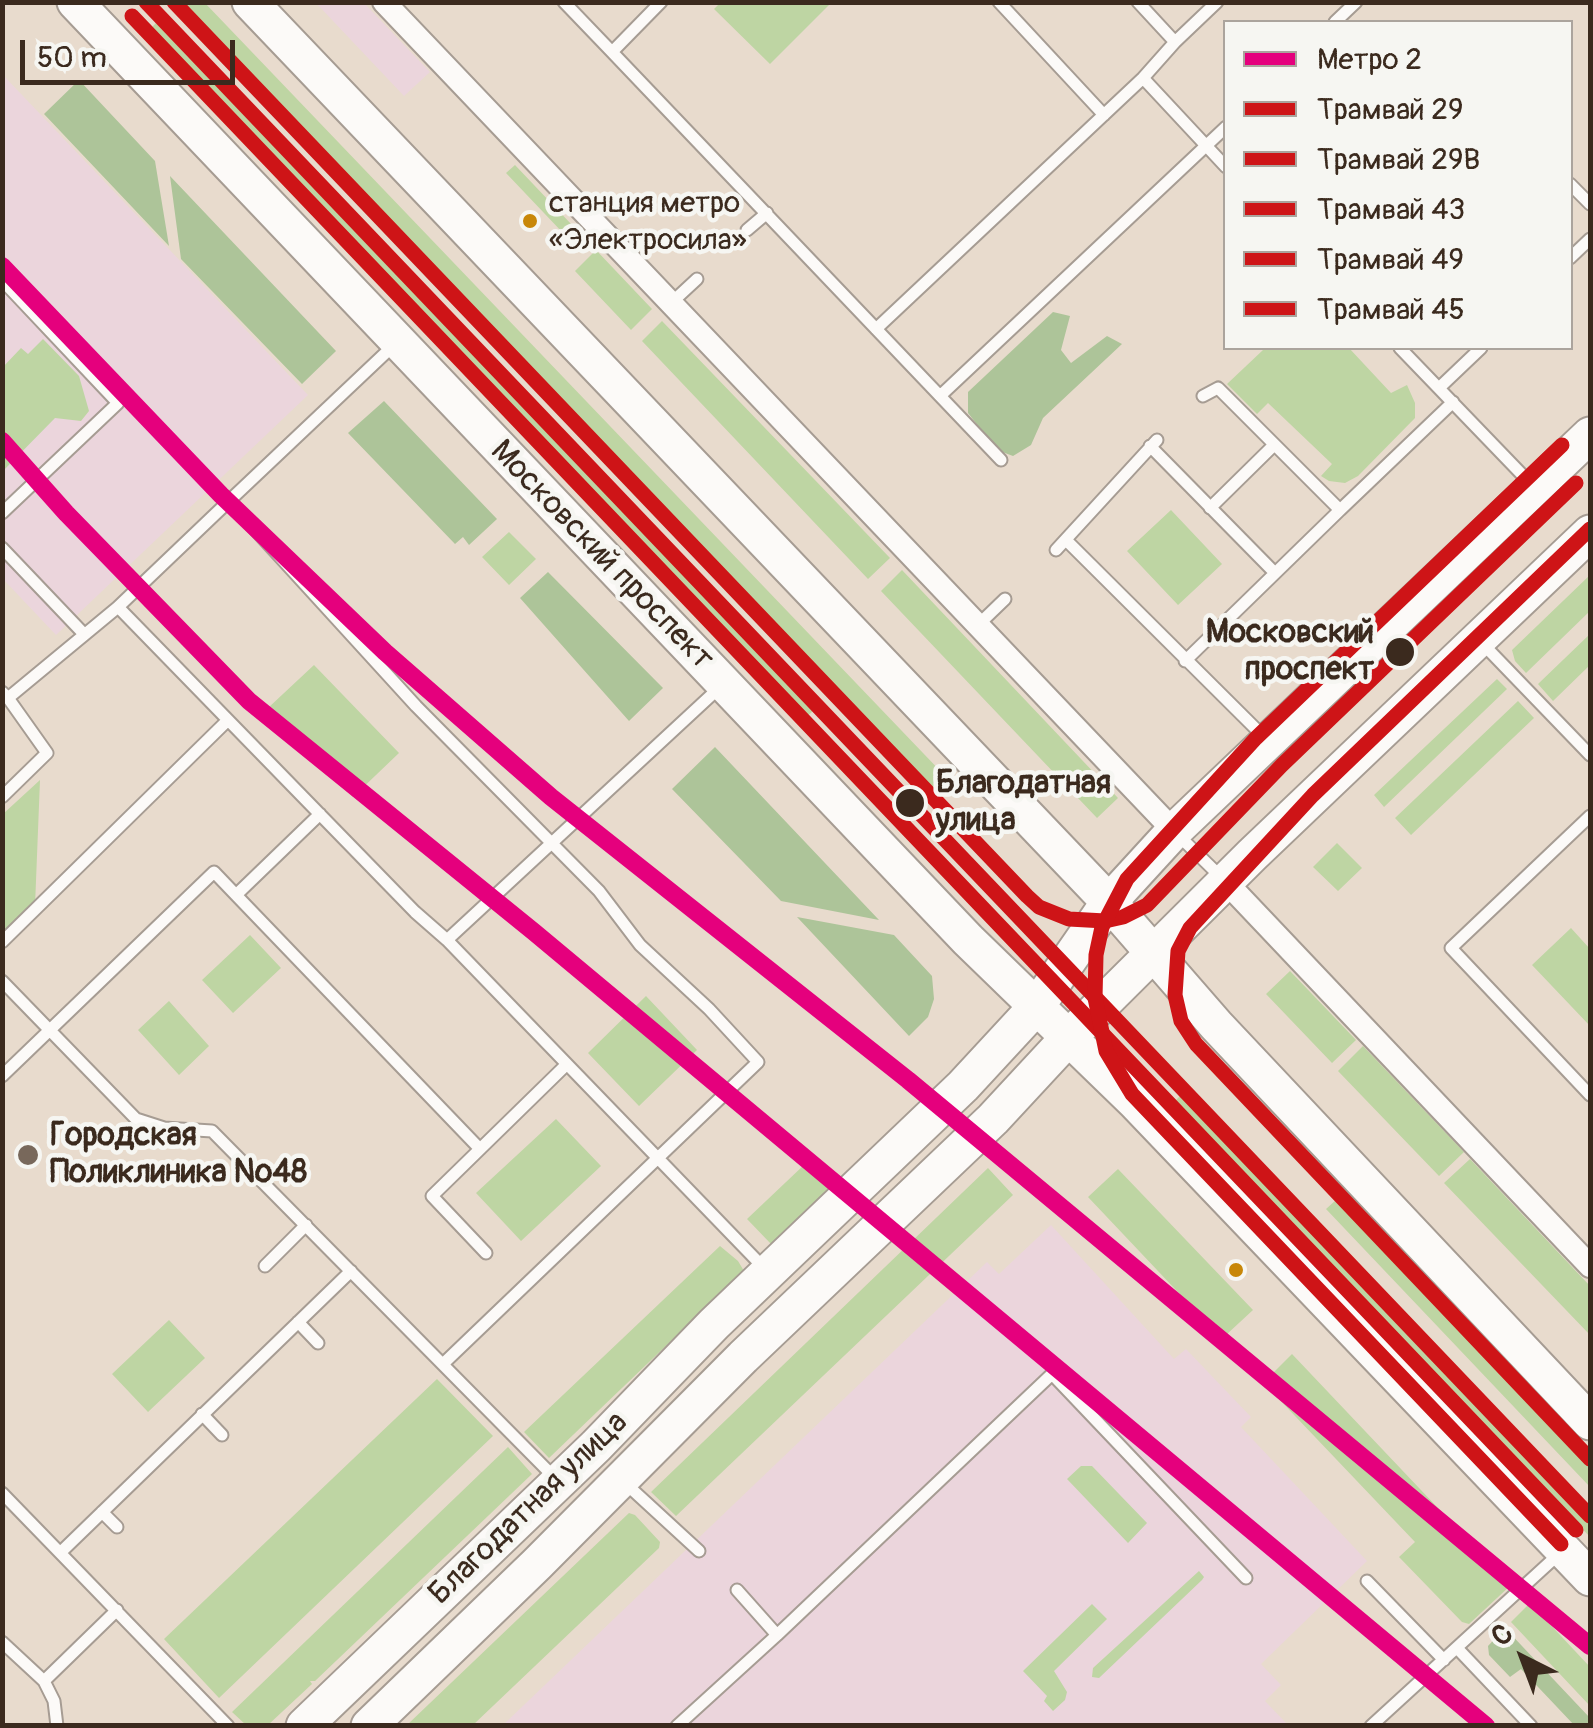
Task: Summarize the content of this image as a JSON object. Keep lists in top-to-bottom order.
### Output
{
  "streets": {
    "main road": ["Московский проспект", "Благодатная улица"]
  },
  "crossings": [
    ["Московский проспект", "Благодатная улица"]
  ],
  "places": [
    "станция метро «Электросила»",
    "Московский проспект",
    "Благодатная улица",
    "Городская Поликлиника №48"
  ],
  "lines": [
    "tram line 29",
    "tram line 43",
    "tram line 29В",
    "metro line 2",
    "tram line 49",
    "tram line 45"
  ],
  "legend": [
    "Метро 2",
    "Трамвай 29",
    "Трамвай 29В",
    "Трамвай 43",
    "Трамвай 49",
    "Трамвай 45"
  ],
  "scale_bar": "50 m",
  "north": "top left"
}
